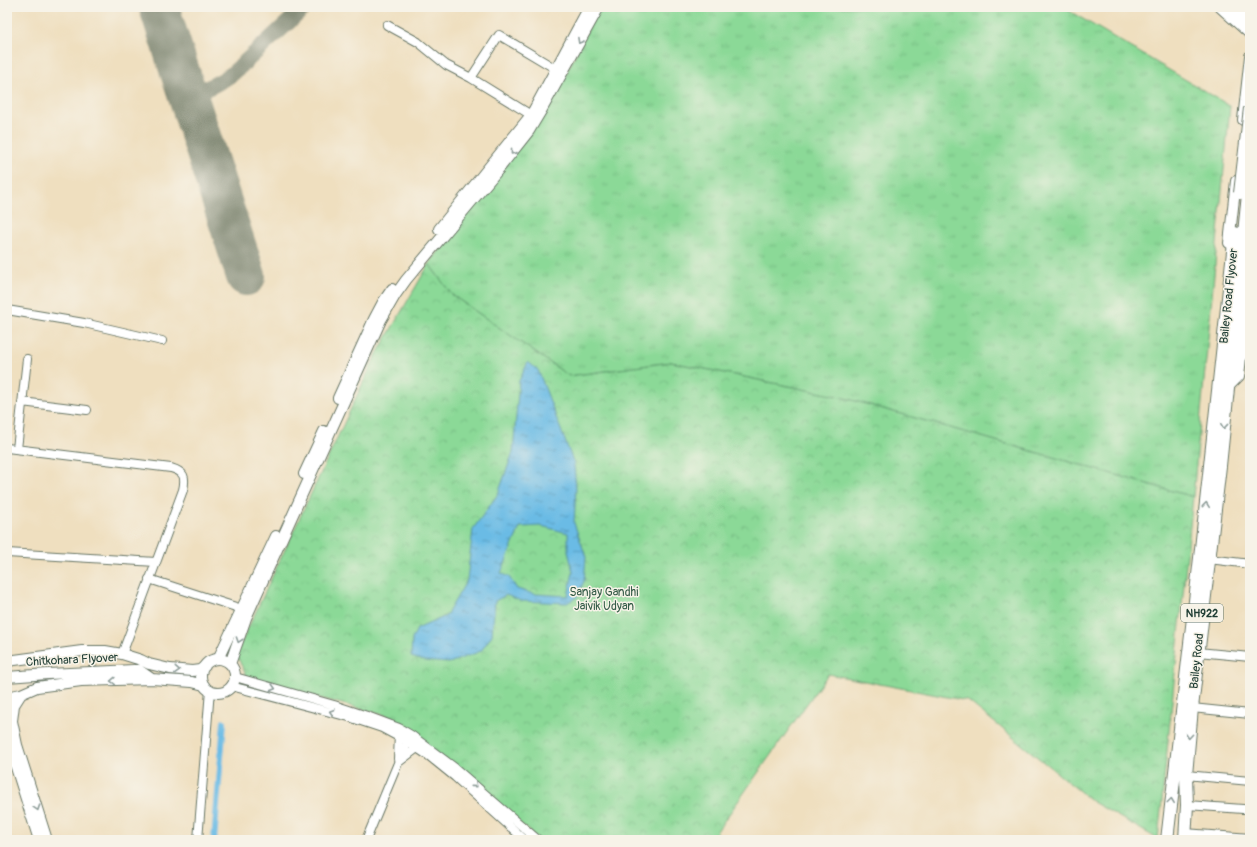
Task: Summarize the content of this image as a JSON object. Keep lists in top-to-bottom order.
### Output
{
  "streets": {
    "highway": ["Bailey Road Flyover", "NH922", "Bailey Road"],
    "main road": ["Chitkohara Flyover"]
  },
  "crossings": [
    ["Bailey Road Flyover", "Bailey Road"]
  ],
  "parks": ["Sanjay Gandhi Jaivik Udyan"]
}
